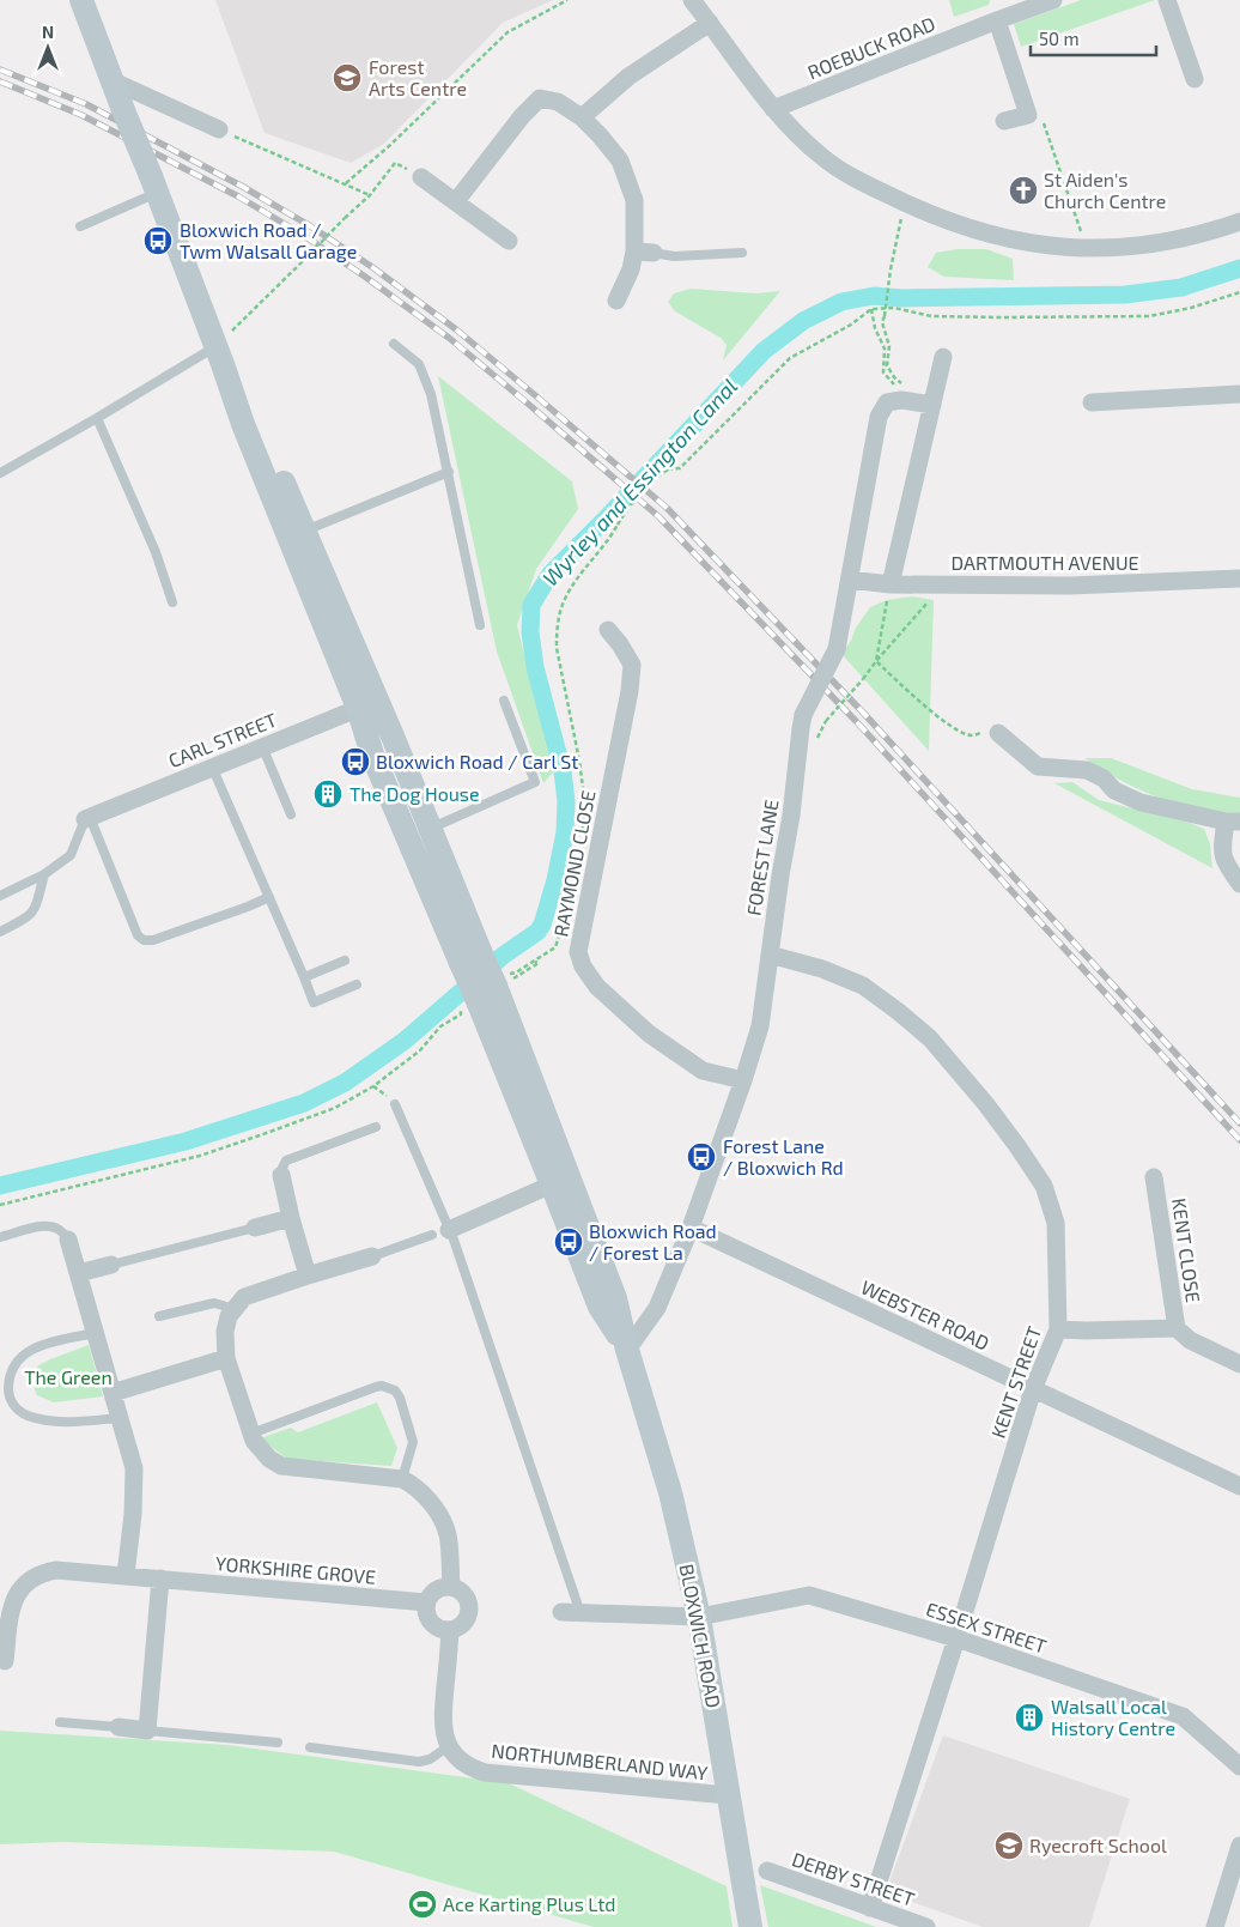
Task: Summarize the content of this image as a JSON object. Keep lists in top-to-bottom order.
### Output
{
  "streets": {
    "main road": ["BLOXWICH ROAD"],
    "street": [
      "ROEBUCK ROAD",
      "DARTMOUTH AVENUE",
      "CARL STREET",
      "FOREST LANE",
      "RAYMOND CLOSE",
      "KENT CLOSE",
      "WEBSTER ROAD",
      "KENT STREET",
      "YORKSHIRE GROVE",
      "ESSEX STREET",
      "NORTHUMBERLAND WAY",
      "DERBY STREET"
    ]
  },
  "crossings": [
    ["DARTMOUTH AVENUE", "FOREST LANE"],
    ["FOREST LANE", "RAYMOND CLOSE"],
    ["FOREST LANE", "WEBSTER ROAD"],
    ["FOREST LANE", "KENT STREET"],
    ["FOREST LANE", "BLOXWICH ROAD"],
    ["KENT CLOSE", "KENT STREET"],
    ["WEBSTER ROAD", "KENT STREET"],
    ["KENT STREET", "ESSEX STREET"],
    ["KENT STREET", "DERBY STREET"],
    ["ESSEX STREET", "BLOXWICH ROAD"],
    ["BLOXWICH ROAD", "NORTHUMBERLAND WAY"]
  ],
  "water": ["Wyrley and Essington Canal"],
  "parks": ["The Green"],
  "places": {
    "school or university": ["Forest Arts Centre", "Ryecroft School"],
    "church": ["St Aiden's Church Centre"],
    "bus stop": [
      "Bloxwich Road / Twm Walsall Garage",
      "Bloxwich Road / Carl St",
      "Forest Lane / Bloxwich Rd",
      "Bloxwich Road / Forest La"
    ],
    "building": ["The Dog House", "Walsall Local History Centre"],
    "sports": ["Ace Karting Plus Ltd"]
  },
  "scale_bar": "50 m",
  "north": "top"
}
